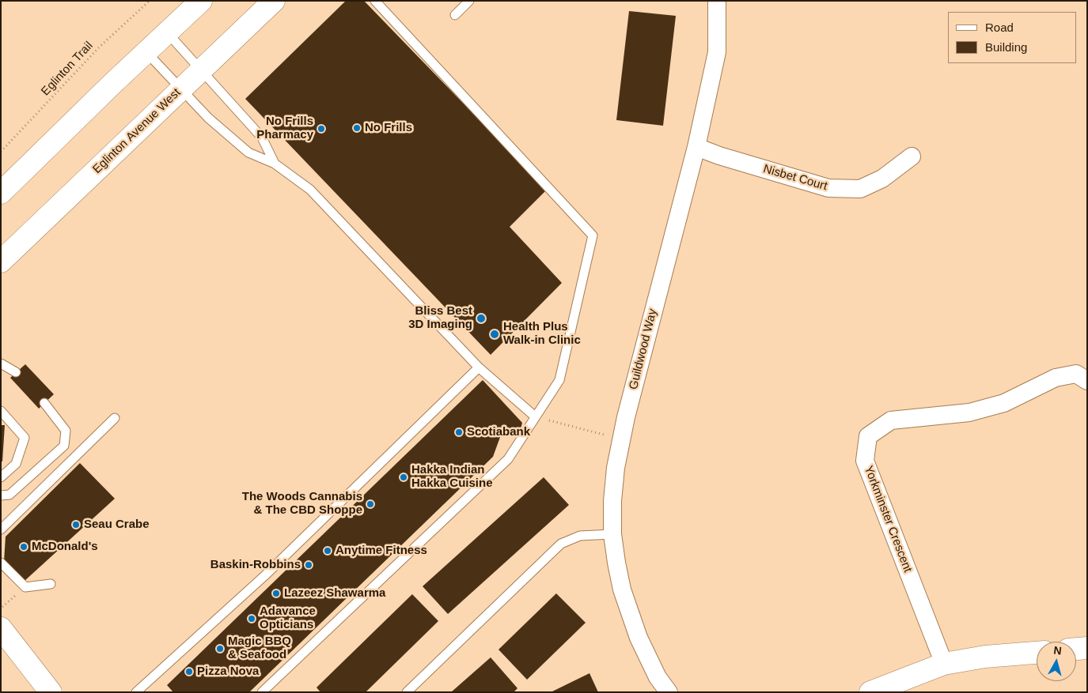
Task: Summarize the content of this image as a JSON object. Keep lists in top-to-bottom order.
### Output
{
  "streets": {
    "main road": ["Eglinton Avenue West"],
    "street": ["Nisbet Court", "Guildwood Way", "Yorkminster Crescent"],
    "path": ["Eglinton Trail"]
  },
  "crossings": [
    ["Nisbet Court", "Guildwood Way"]
  ],
  "places": [
    "No Frills",
    "No Frills Pharmacy",
    "Bliss Best 3D Imaging",
    "Health Plus Walk-in Clinic",
    "Scotiabank",
    "Hakka Indian Hakka Cuisine",
    "The Woods Cannabis & The CBD Shoppe",
    "Seau Crabe",
    "McDonald's",
    "Anytime Fitness",
    "Baskin-Robbins",
    "Lazeez Shawarma",
    "Adavance Opticians",
    "Magic BBQ & Seafood",
    "Pizza Nova"
  ],
  "legend": ["Road", "Building"],
  "north": "top"
}
